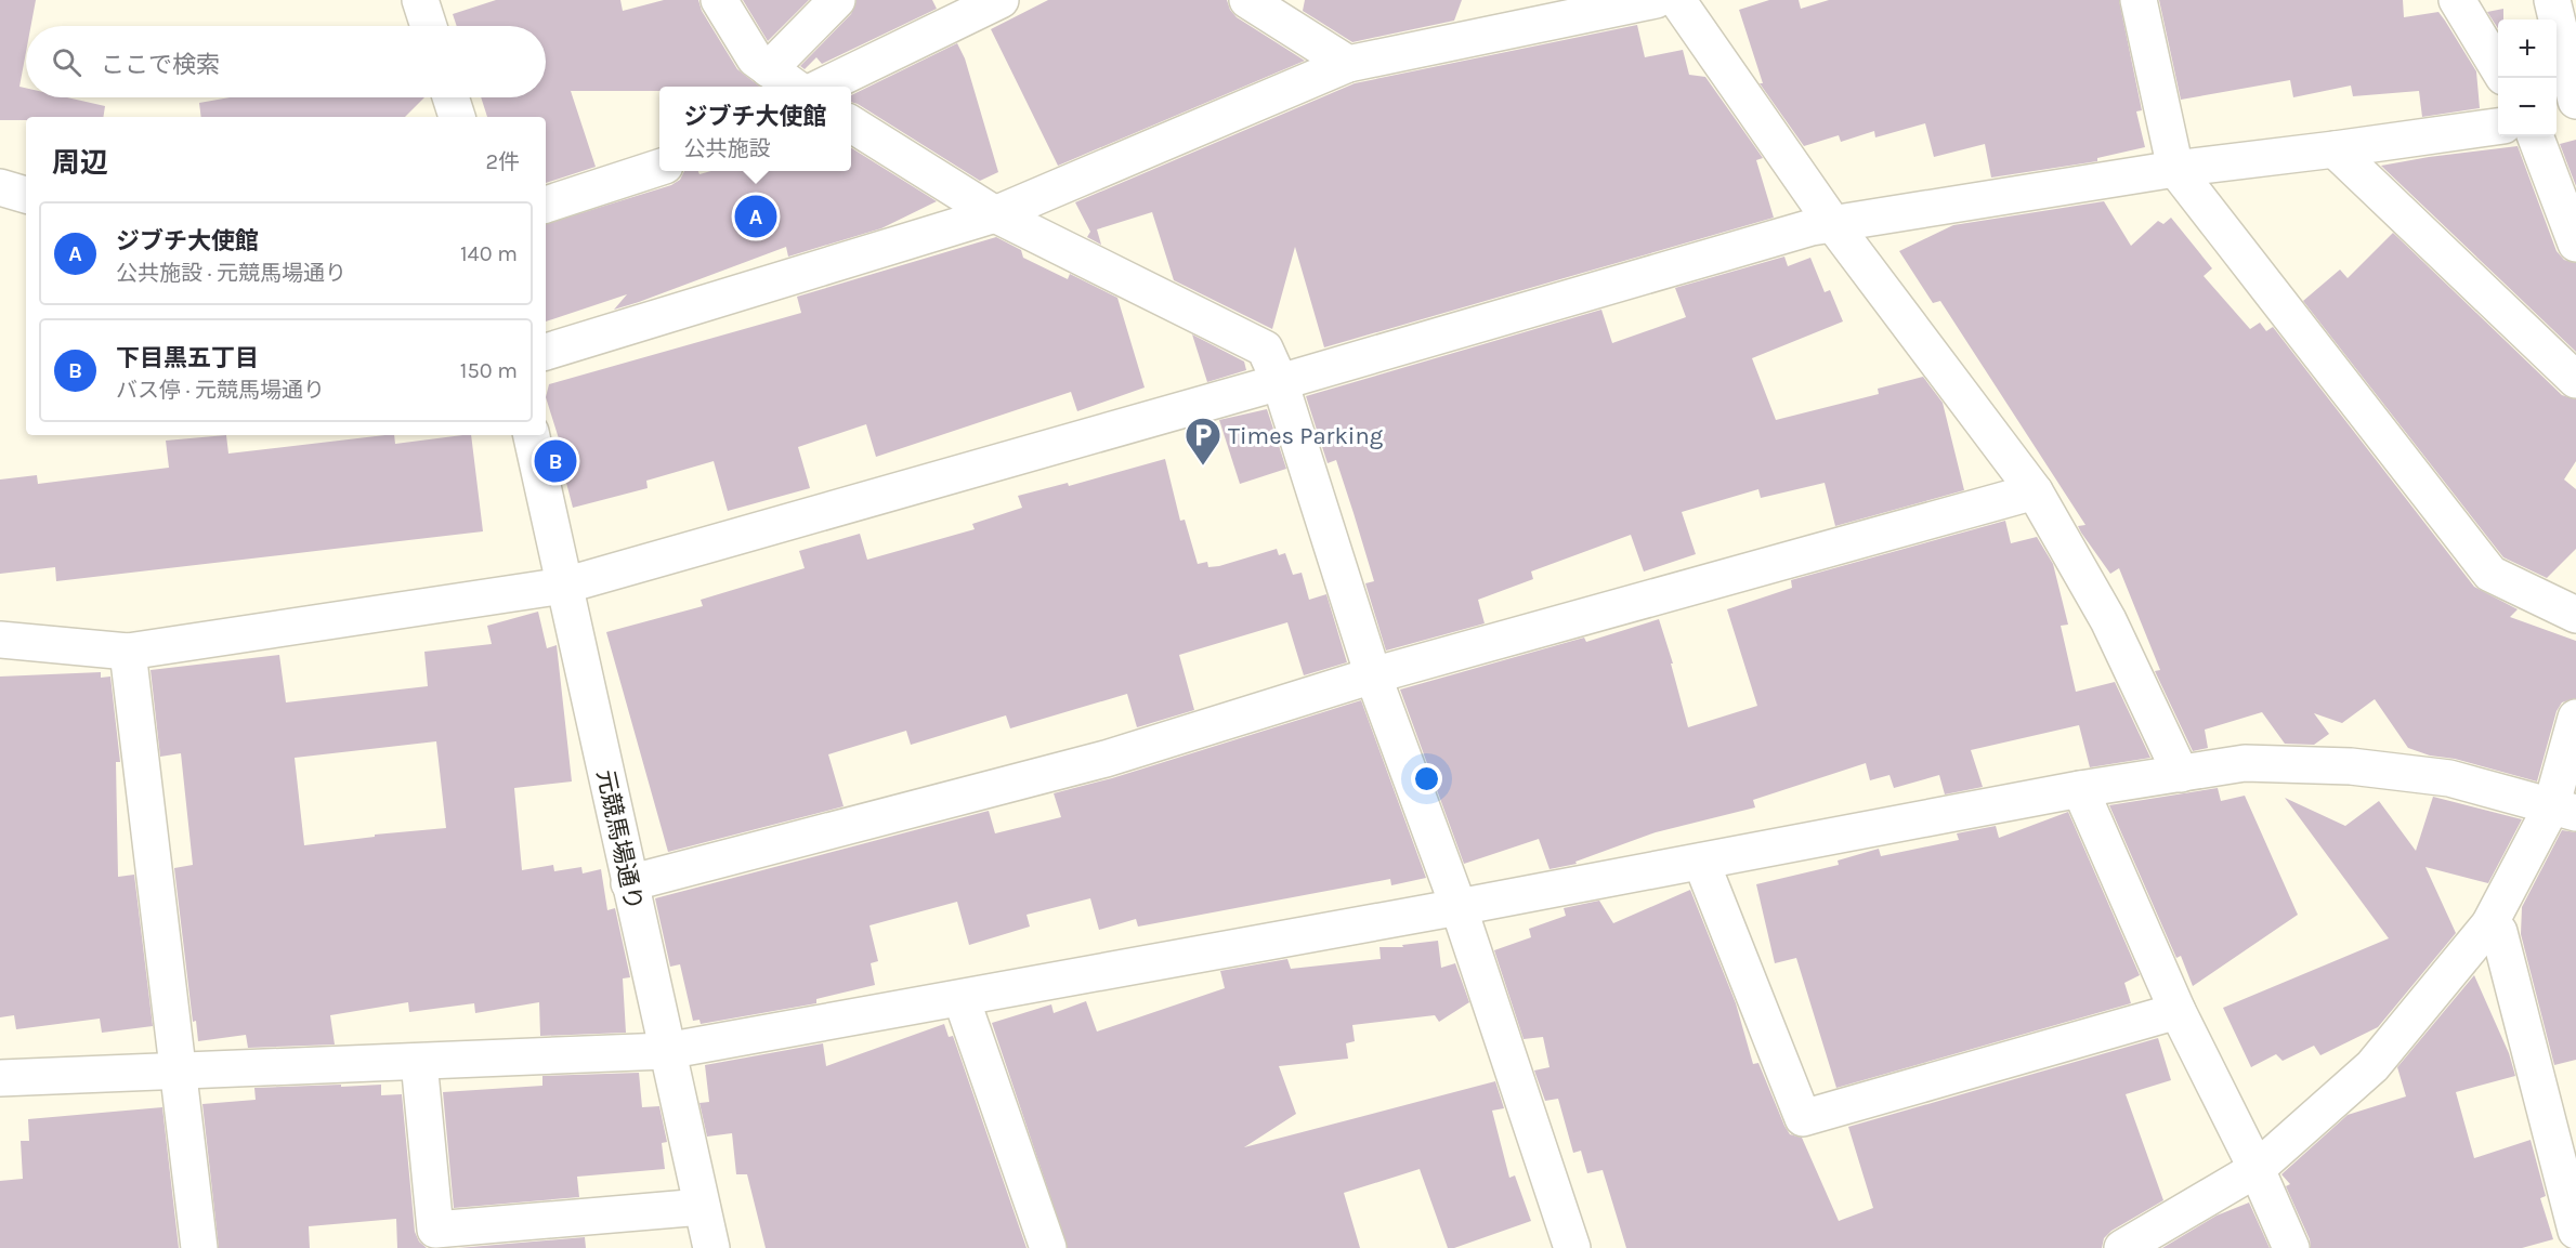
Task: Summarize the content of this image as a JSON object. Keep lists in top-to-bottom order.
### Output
{
  "streets": {
    "street": ["元競馬場通り"]
  },
  "places": {
    "parking": ["Times Parking"]
  },
  "page": {
    "map_buttons": ["+", "−"],
    "search": "ここで検索",
    "popup": ["ジブチ大使館", "公共施設"],
    "heading": ["周辺", "2件"],
    "pins": ["A", "B"],
    "list": [
      {
        "mark": "A",
        "name": "ジブチ大使館",
        "note": "公共施設 · 元競馬場通り",
        "value": "140 m"
      },
      {
        "mark": "B",
        "name": "下目黒五丁目",
        "note": "バス停 · 元競馬場通り",
        "value": "150 m"
      }
    ]
  }
}
